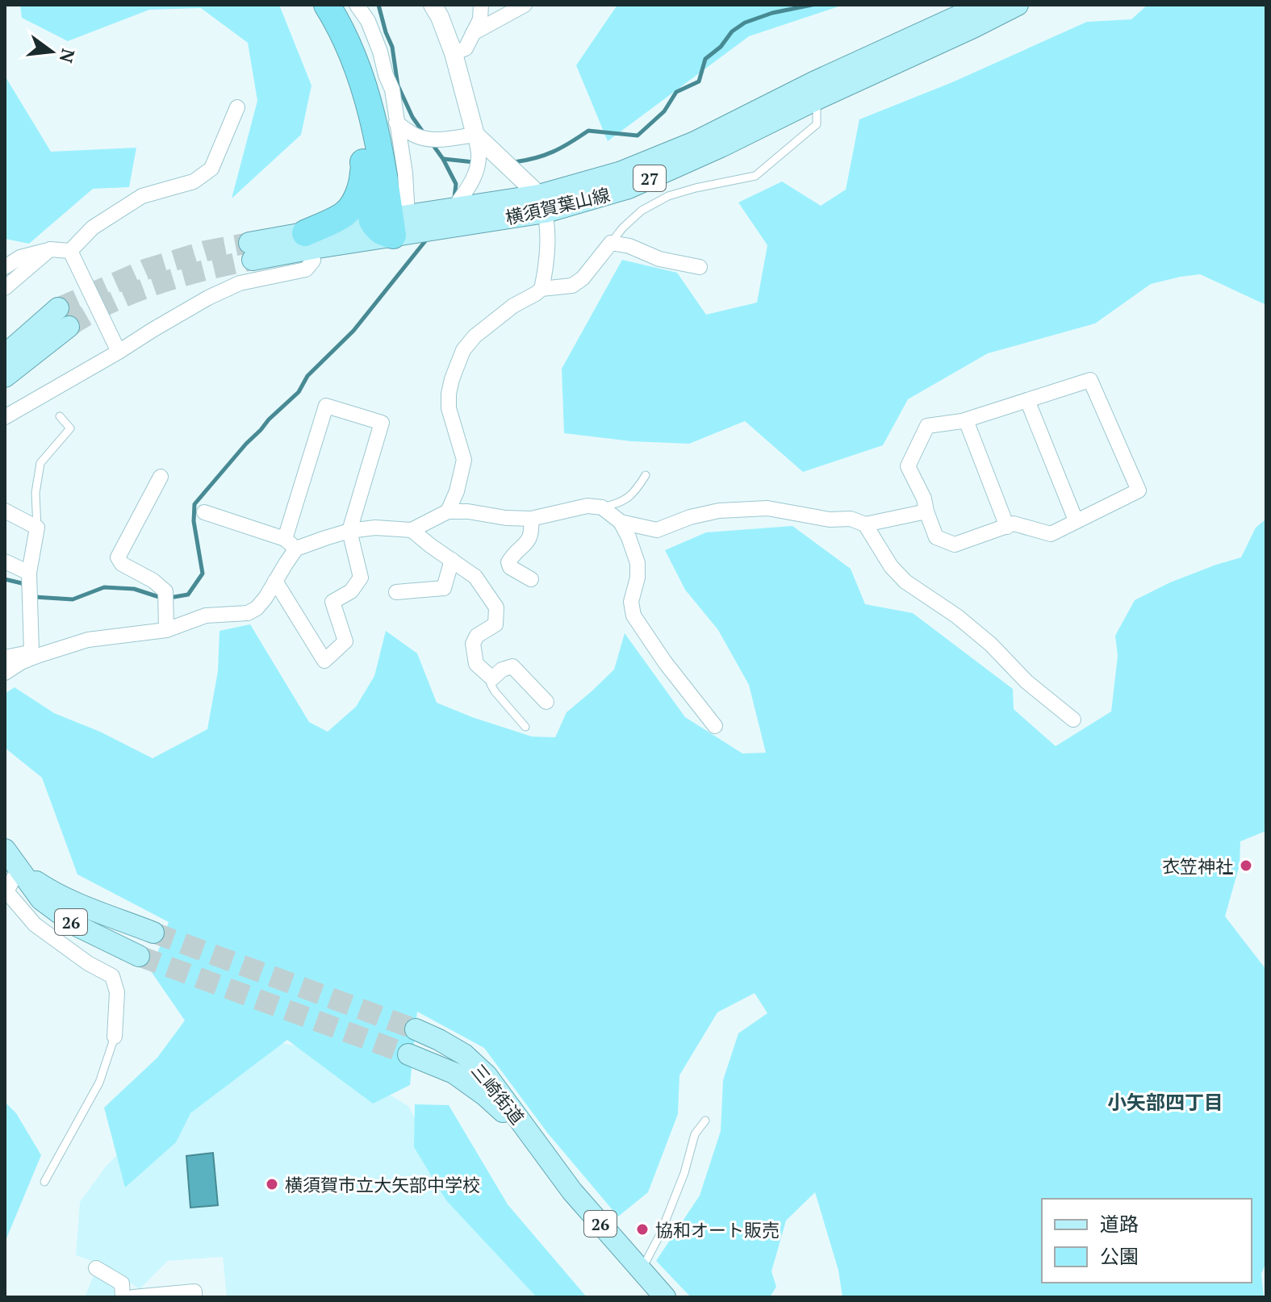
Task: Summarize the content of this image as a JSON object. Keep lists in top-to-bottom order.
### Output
{
  "streets": {
    "main road": [
      "27",
      "横須賀葉山線",
      "26",
      "三崎街道"
    ]
  },
  "districts": ["小矢部四丁目"],
  "places": ["衣笠神社", "横須賀市立大矢部中学校", "協和オート販売"],
  "legend": ["道路", "公園"],
  "north": "right"
}
